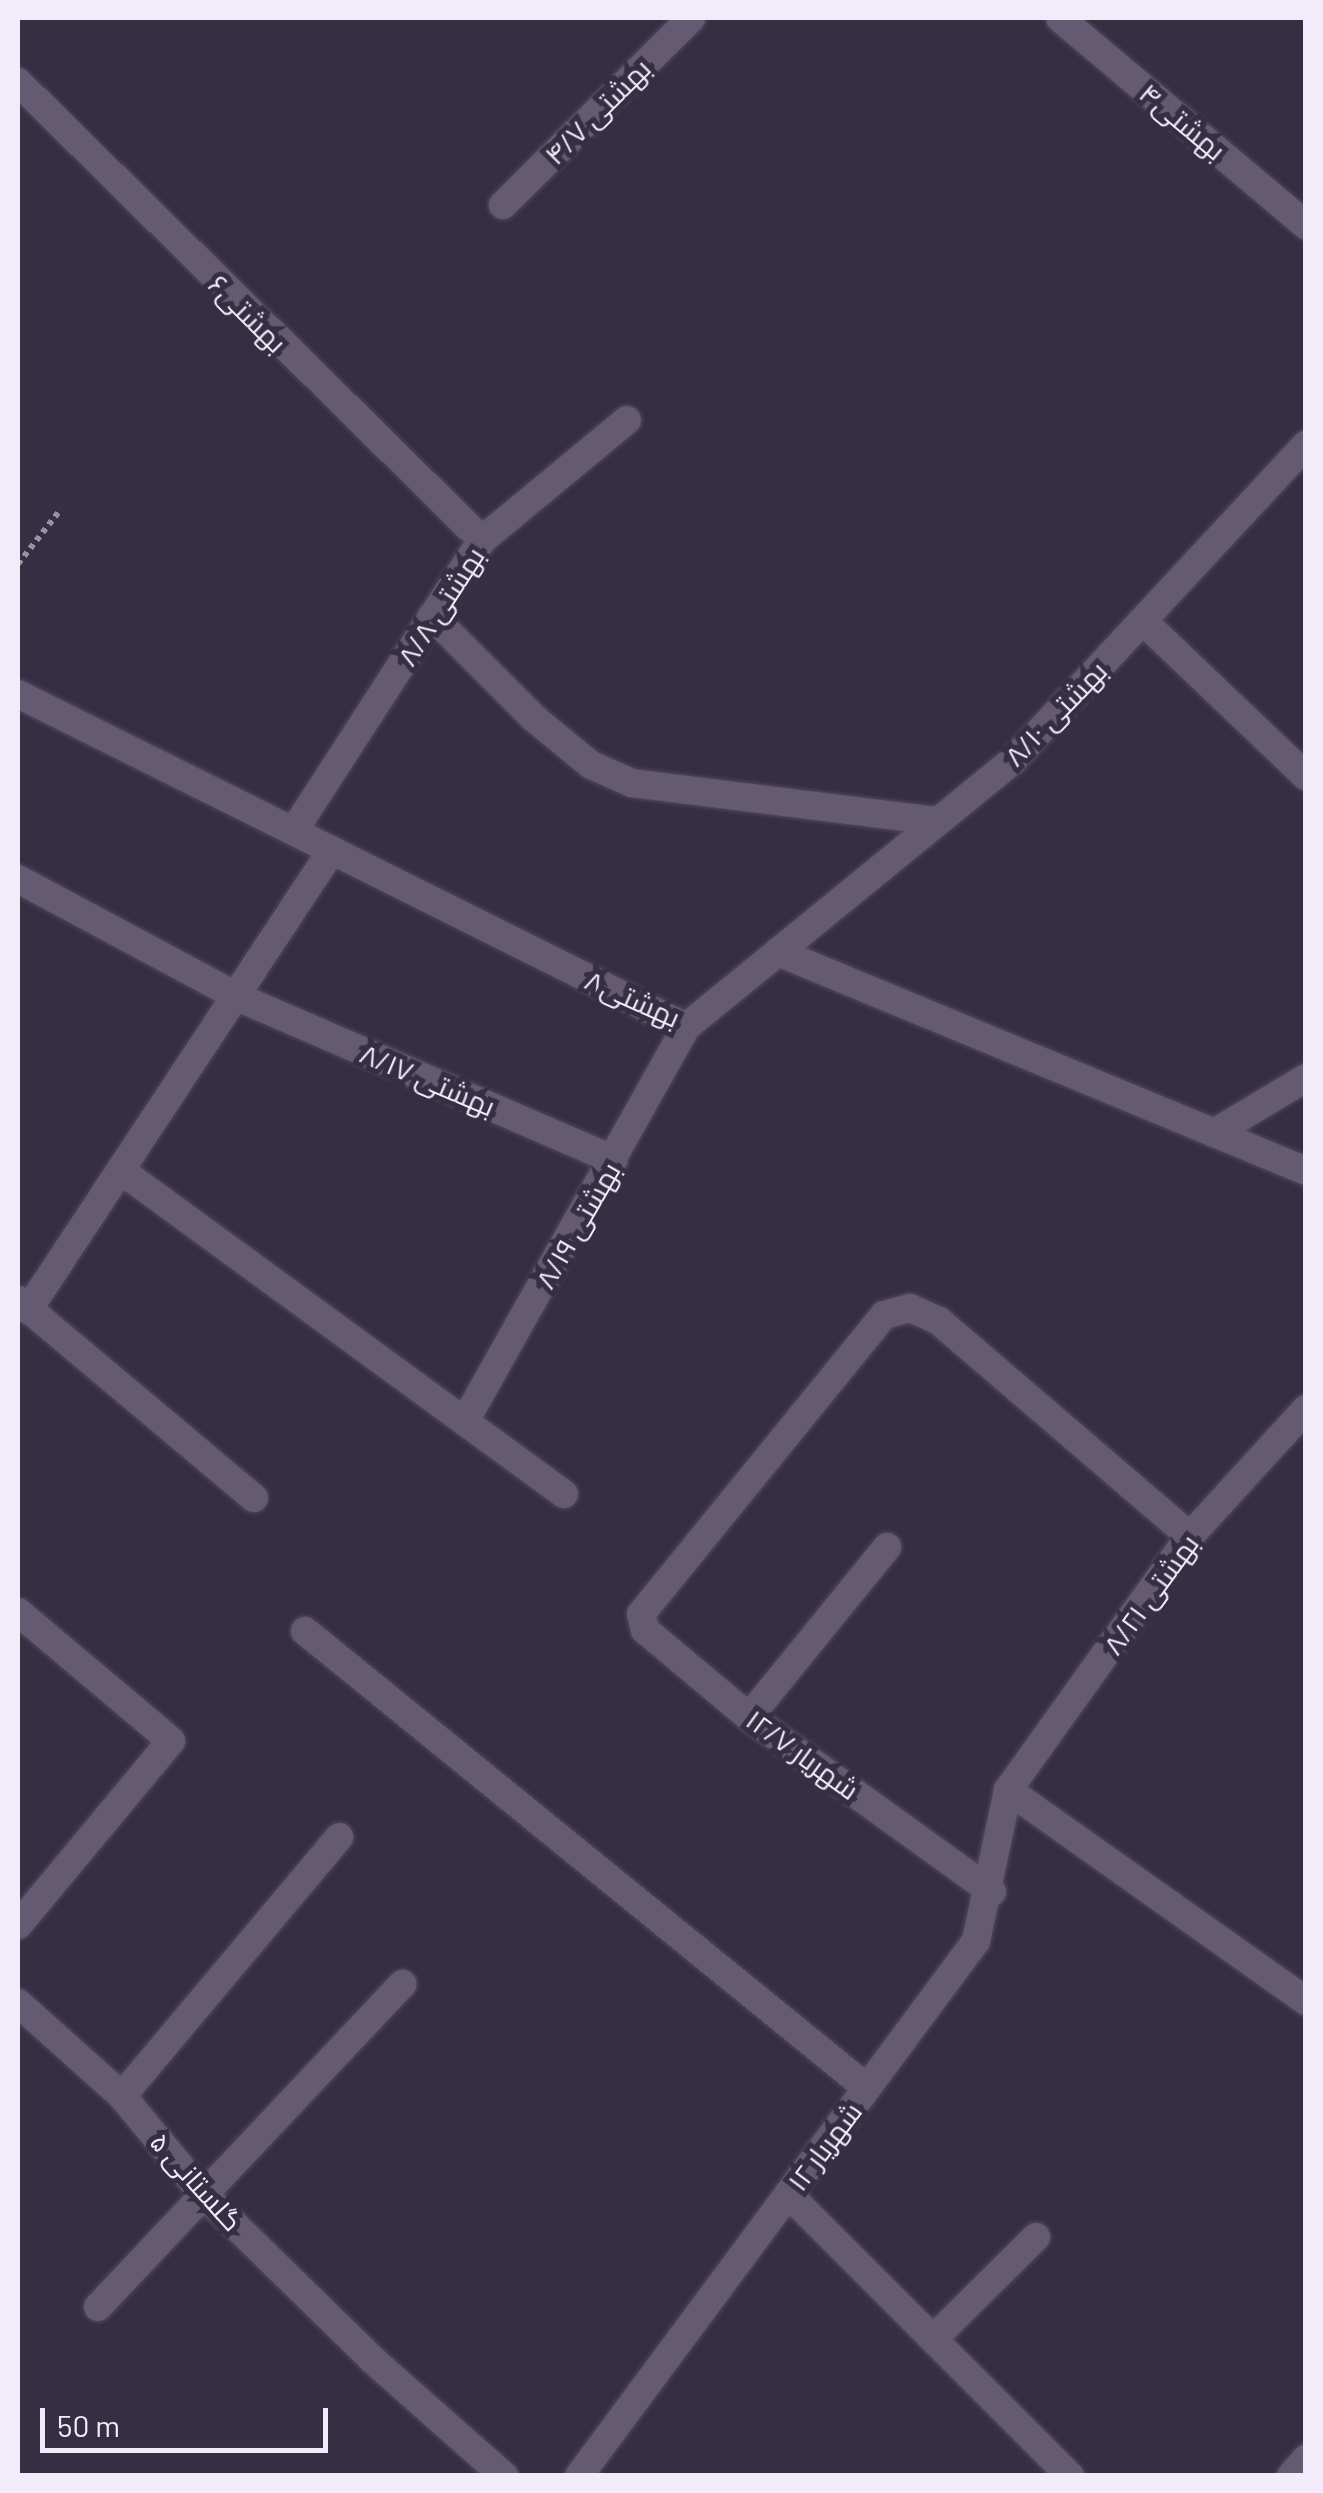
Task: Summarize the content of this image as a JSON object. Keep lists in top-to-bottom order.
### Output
{
  "streets": {
    "street": [
      "بهشتی ۴/۷",
      "بهشتی۴",
      "بهشتی۶",
      "بهشتی ۸/۸",
      "بهشتی ۸/۱۰",
      "بهشتی۸",
      "بهشتی ۸/۱۷",
      "بهشتی ۸/۱۹",
      "بهشتی ۸/۲۱",
      "شهریار ۱۲/۷",
      "شهریار ۱۲",
      "گلستانی ۵"
    ]
  },
  "crossings": [
    ["بهشتی۶", "بهشتی ۸/۸"],
    ["بهشتی ۸/۸", "بهشتی۸"],
    ["بهشتی ۸/۱۰", "بهشتی۸"],
    ["بهشتی۸", "بهشتی ۸/۱۹"],
    ["بهشتی ۸/۱۷", "بهشتی ۸/۱۹"],
    ["بهشتی ۸/۲۱", "شهریار ۱۲/۷"],
    ["بهشتی ۸/۲۱", "شهریار ۱۲"],
    ["شهریار ۱۲/۷", "شهریار ۱۲"]
  ],
  "scale_bar": "50 m"
}
